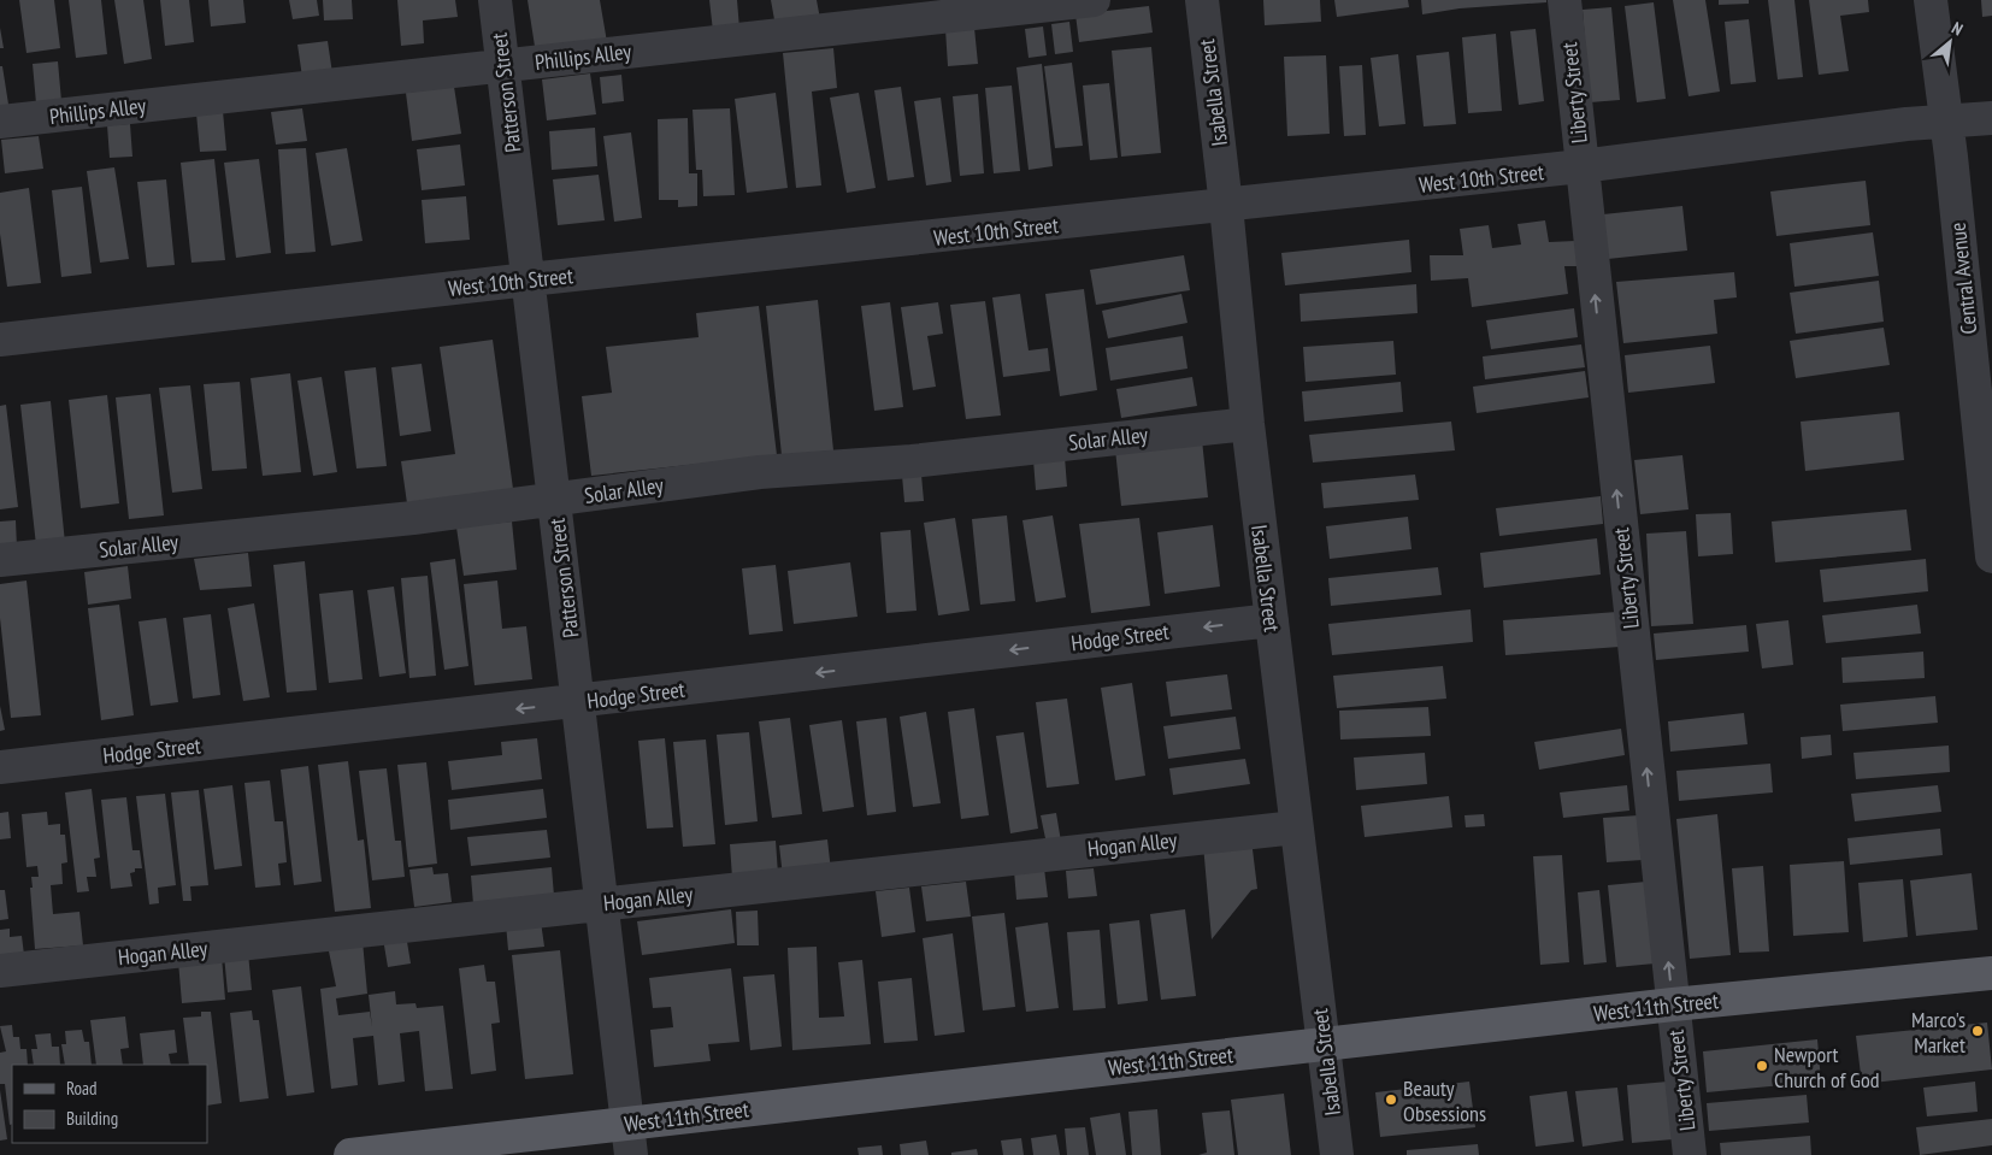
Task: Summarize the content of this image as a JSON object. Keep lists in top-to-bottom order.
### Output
{
  "streets": {
    "main road": ["West 11th Street"],
    "street": [
      "Phillips Alley",
      "Patterson Street",
      "Isabella Street",
      "Liberty Street",
      "West 10th Street",
      "Central Avenue",
      "Solar Alley",
      "Hodge Street",
      "Hogan Alley"
    ]
  },
  "crossings": [
    ["Phillips Alley", "Patterson Street"],
    ["Patterson Street", "West 10th Street"],
    ["Patterson Street", "Solar Alley"],
    ["Patterson Street", "Hodge Street"],
    ["Patterson Street", "Hogan Alley"],
    ["Patterson Street", "West 11th Street"],
    ["Isabella Street", "West 10th Street"],
    ["Isabella Street", "Solar Alley"],
    ["Isabella Street", "Hodge Street"],
    ["Isabella Street", "Hogan Alley"],
    ["Isabella Street", "West 11th Street"],
    ["Liberty Street", "West 10th Street"],
    ["Liberty Street", "West 11th Street"],
    ["West 10th Street", "Central Avenue"]
  ],
  "one_way": ["Liberty Street", "Hodge Street"],
  "places": ["Marco's Market", "Newport Church of God", "Beauty Obsessions"],
  "legend": ["Road", "Building"],
  "north": "top right"
}
